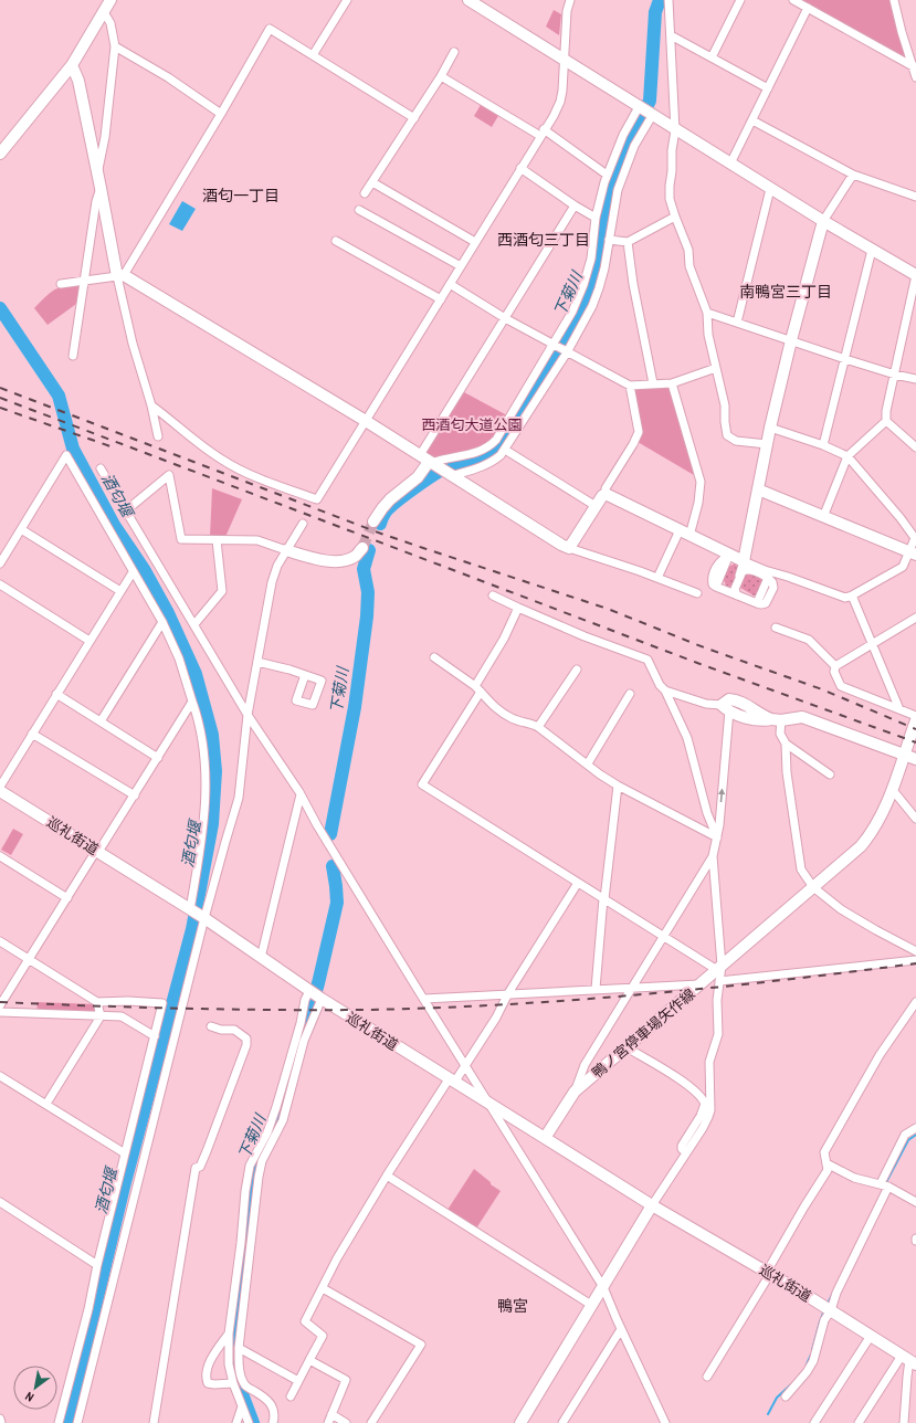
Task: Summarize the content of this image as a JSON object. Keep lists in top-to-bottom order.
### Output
{
  "streets": {
    "street": ["巡礼街道", "鴨ノ宮停車場矢作線"]
  },
  "crossings": [
    ["巡礼街道", "鴨ノ宮停車場矢作線"]
  ],
  "districts": [
    "酒匂一丁目",
    "西酒匂三丁目",
    "南鴨宮三丁目",
    "鴨宮"
  ],
  "water": ["下菊川", "酒匂堰"],
  "parks": ["西酒匂大道公園"],
  "north": "bottom left"
}
